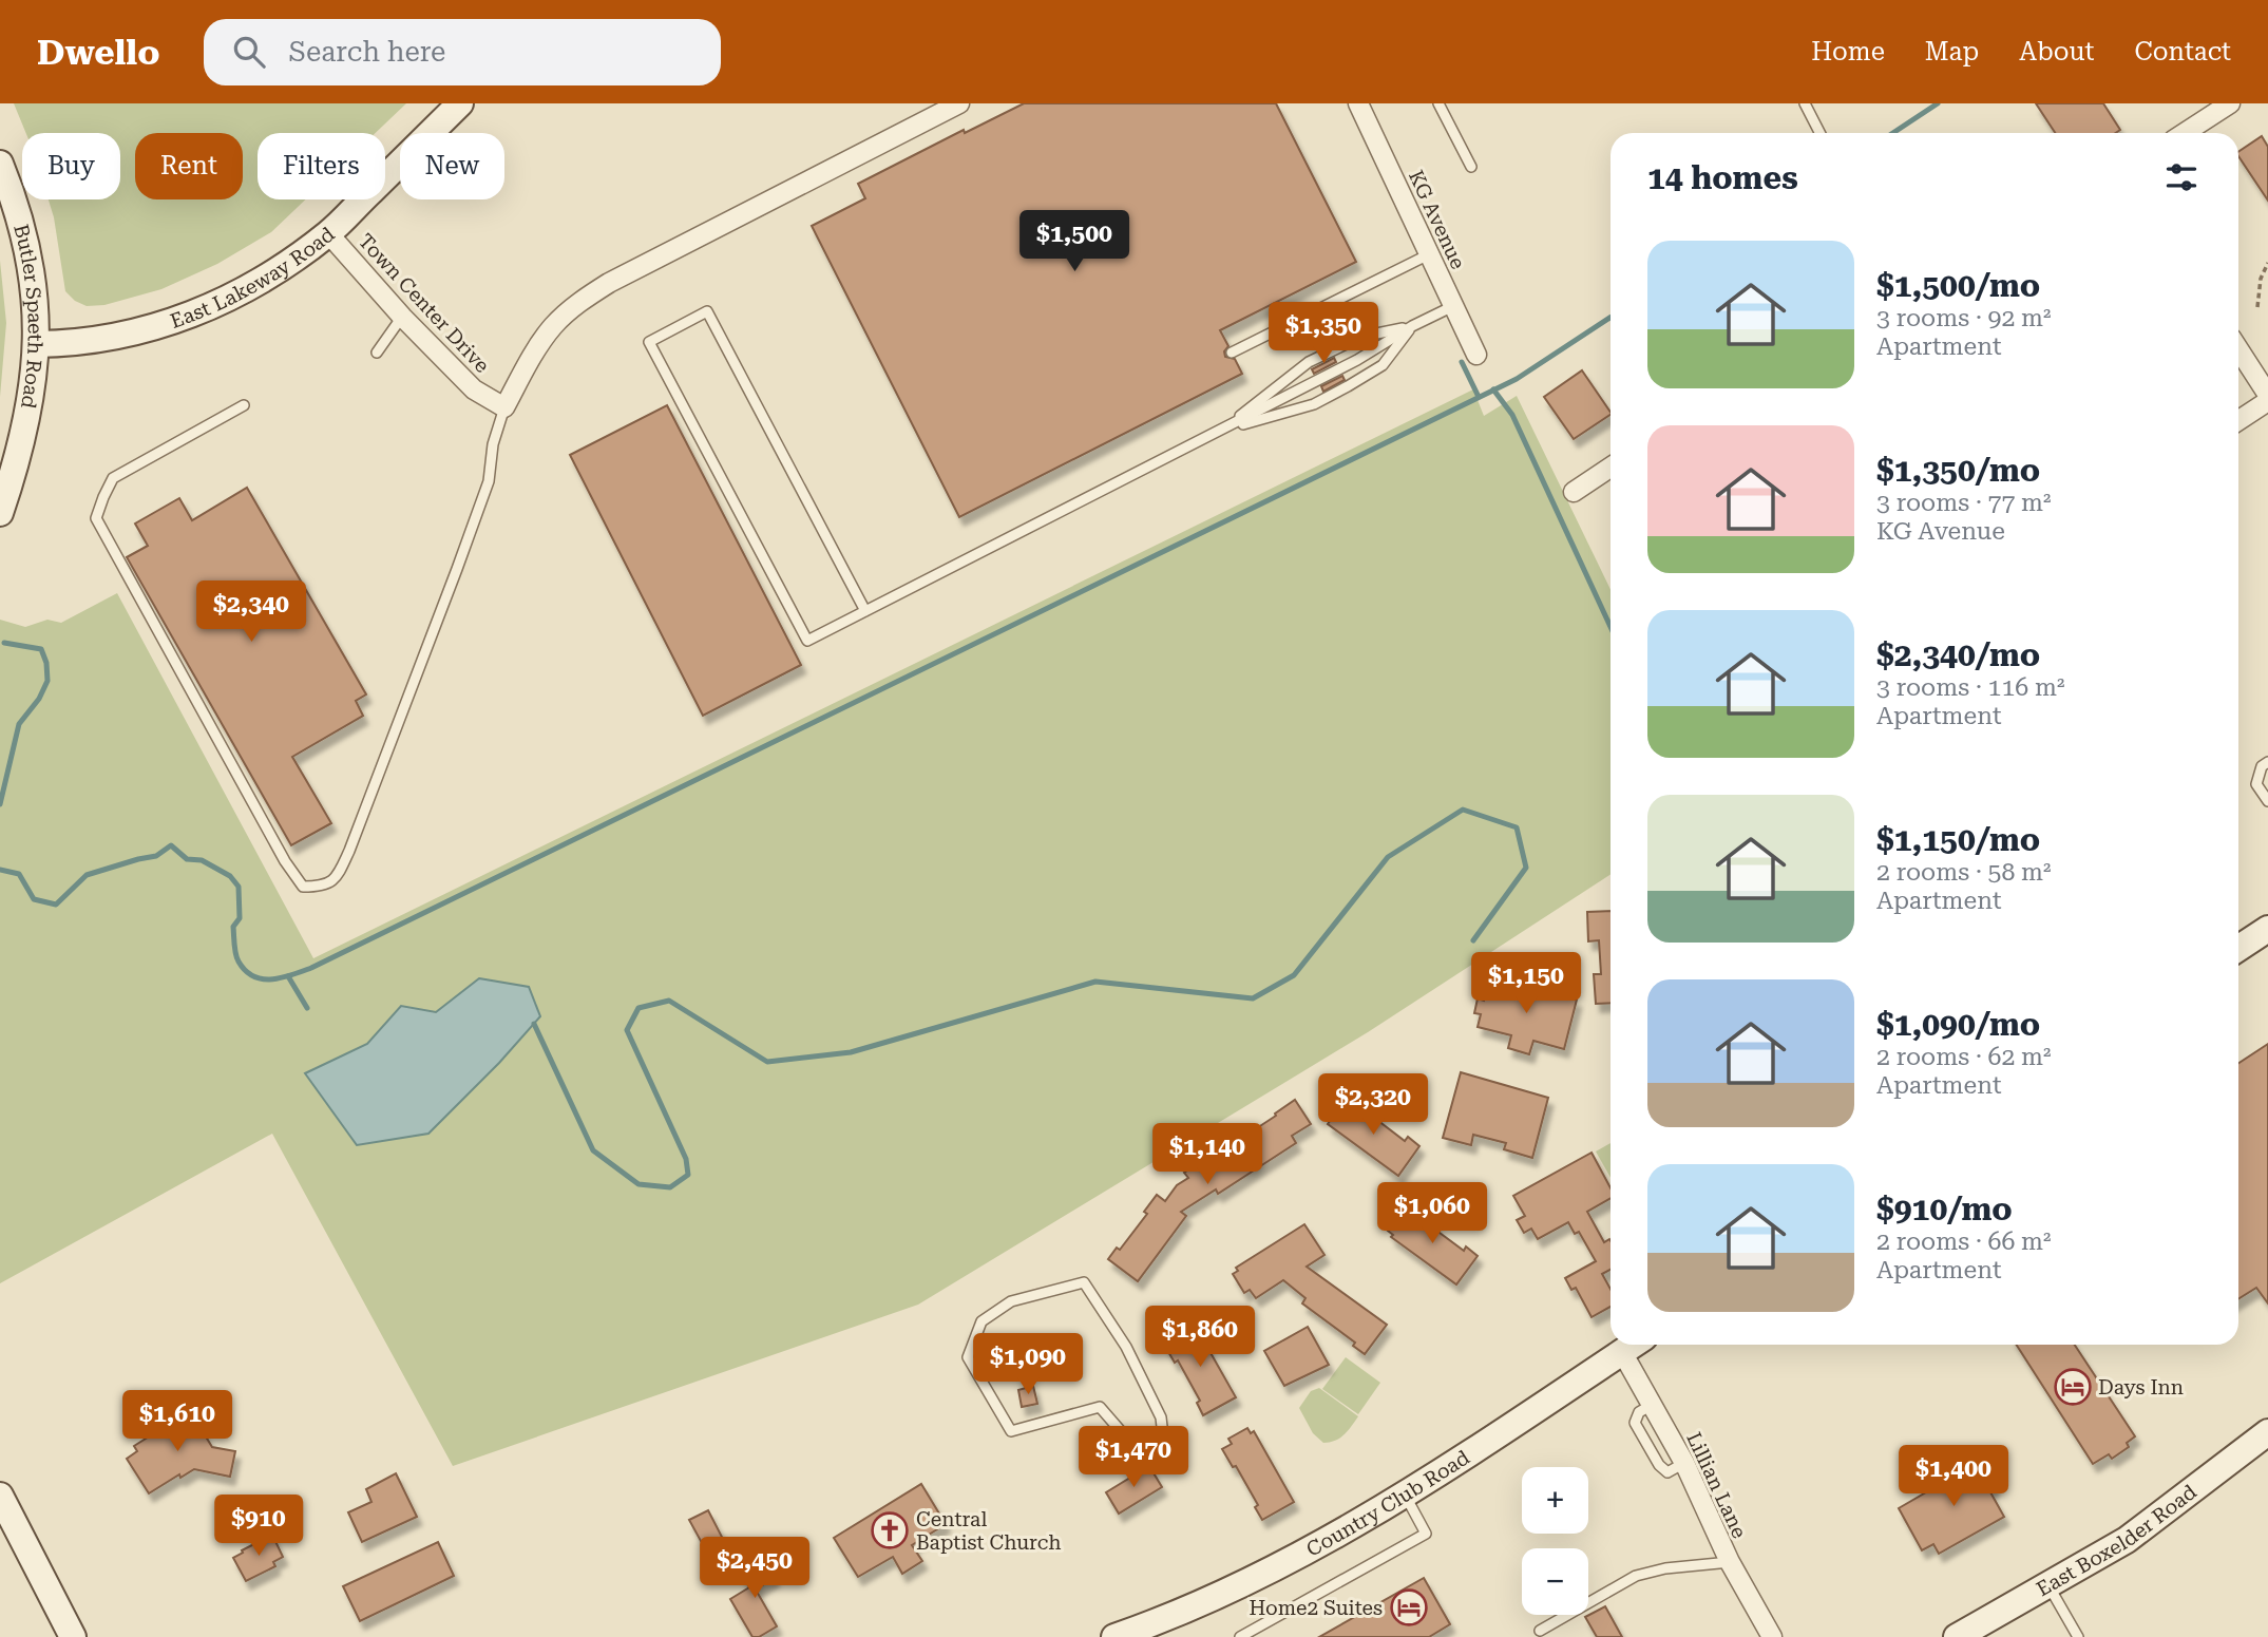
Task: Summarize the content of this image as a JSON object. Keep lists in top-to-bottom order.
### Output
{
  "streets": {
    "main road": [
      "East Lakeway Road",
      "Butler Spaeth Road",
      "Country Club Road",
      "East Boxelder Road"
    ],
    "street": ["KG Avenue", "Town Center Drive", "Lillian Lane"]
  },
  "crossings": [
    ["East Lakeway Road", "Town Center Drive"],
    ["East Lakeway Road", "Butler Spaeth Road"],
    ["Lillian Lane", "Country Club Road"]
  ],
  "places": {
    "hotel": ["Days Inn", "Home2 Suites"],
    "church": ["Central Baptist Church"]
  },
  "page": {
    "header": "Dwello",
    "search": "Search here",
    "nav": [
      "Home",
      "Map",
      "About",
      "Contact"
    ],
    "chip": [
      "Buy",
      "Rent",
      "Filters",
      "New"
    ],
    "heading": "14 homes",
    "price": [
      "$1,500",
      "$1,350",
      "$2,340",
      "$1,150",
      "$2,320",
      "$1,140",
      "$1,060",
      "$1,860",
      "$1,090",
      "$1,610",
      "$1,470",
      "$1,400",
      "$910",
      "$2,450"
    ],
    "list": [
      {
        "name": "$1,500/mo",
        "note": "3 rooms · 92 m² · Apartment"
      },
      {
        "name": "$1,350/mo",
        "note": "3 rooms · 77 m² · KG Avenue"
      },
      {
        "name": "$2,340/mo",
        "note": "3 rooms · 116 m² · Apartment"
      },
      {
        "name": "$1,150/mo",
        "note": "2 rooms · 58 m² · Apartment"
      },
      {
        "name": "$1,090/mo",
        "note": "2 rooms · 62 m² · Apartment"
      },
      {
        "name": "$910/mo",
        "note": "2 rooms · 66 m² · Apartment"
      }
    ],
    "map_buttons": ["+", "−"]
  }
}
